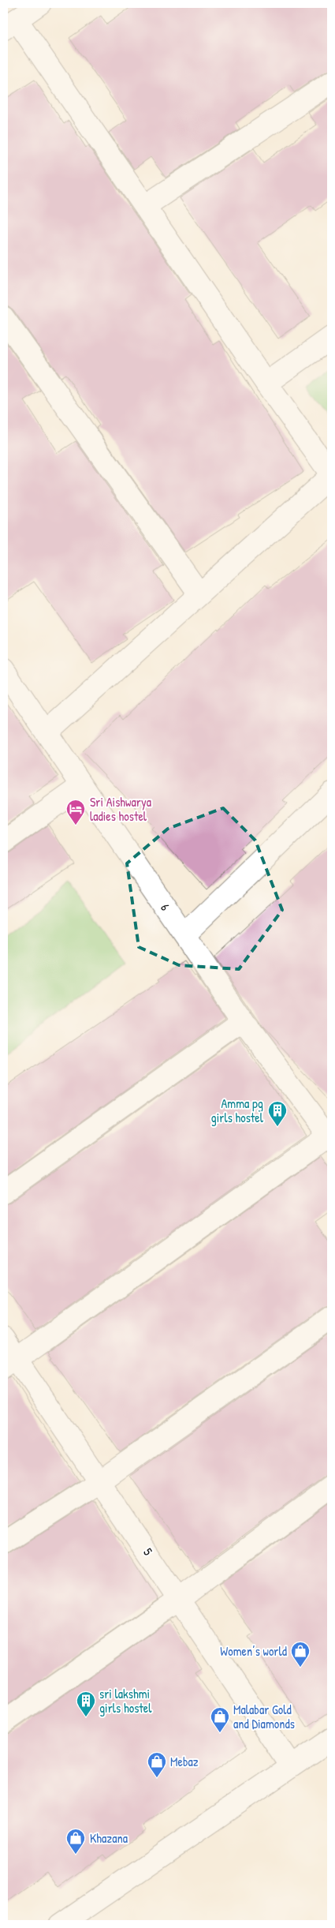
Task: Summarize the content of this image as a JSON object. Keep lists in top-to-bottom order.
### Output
{
  "streets": {
    "street": ["6", "5"]
  },
  "places": {
    "hotel": ["Sri Aishwarya ladies hostel"],
    "building": ["Amma pg girls hostel", "sri lakshmi girls hostel"],
    "shop": [
      "Women’s world",
      "Malabar Gold and Diamonds",
      "Mebaz",
      "Khazana"
    ]
  }
}
